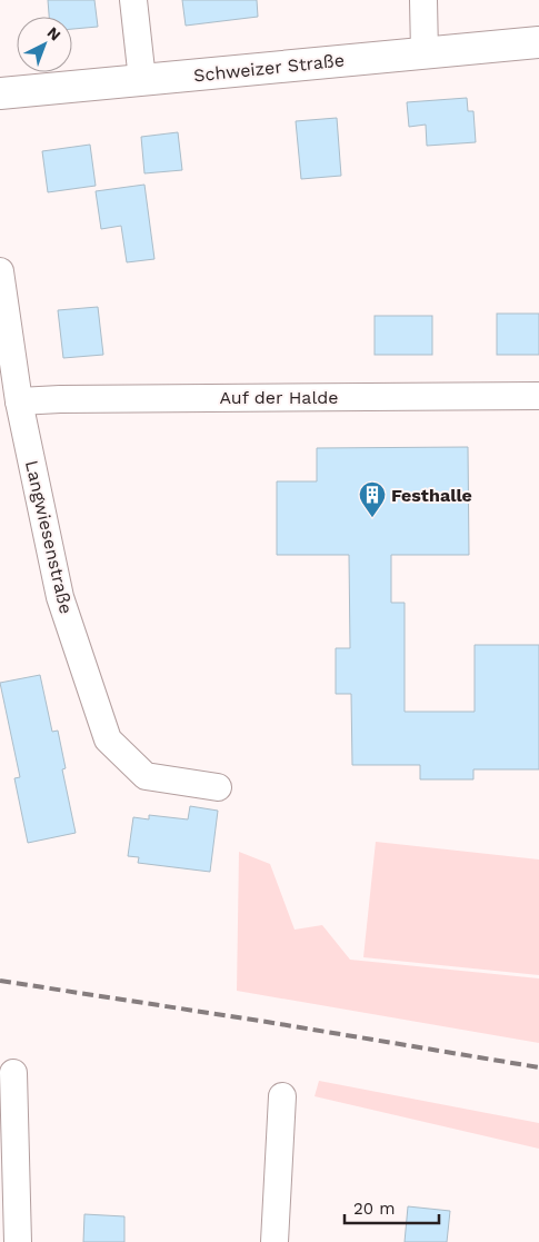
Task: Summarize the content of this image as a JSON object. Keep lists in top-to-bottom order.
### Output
{
  "streets": {
    "street": ["Schweizer Straße", "Auf der Halde", "Langwiesenstraße"]
  },
  "crossings": [
    ["Auf der Halde", "Langwiesenstraße"]
  ],
  "places": {
    "building": ["Festhalle"]
  },
  "scale_bar": "20 m",
  "north": "top right"
}
